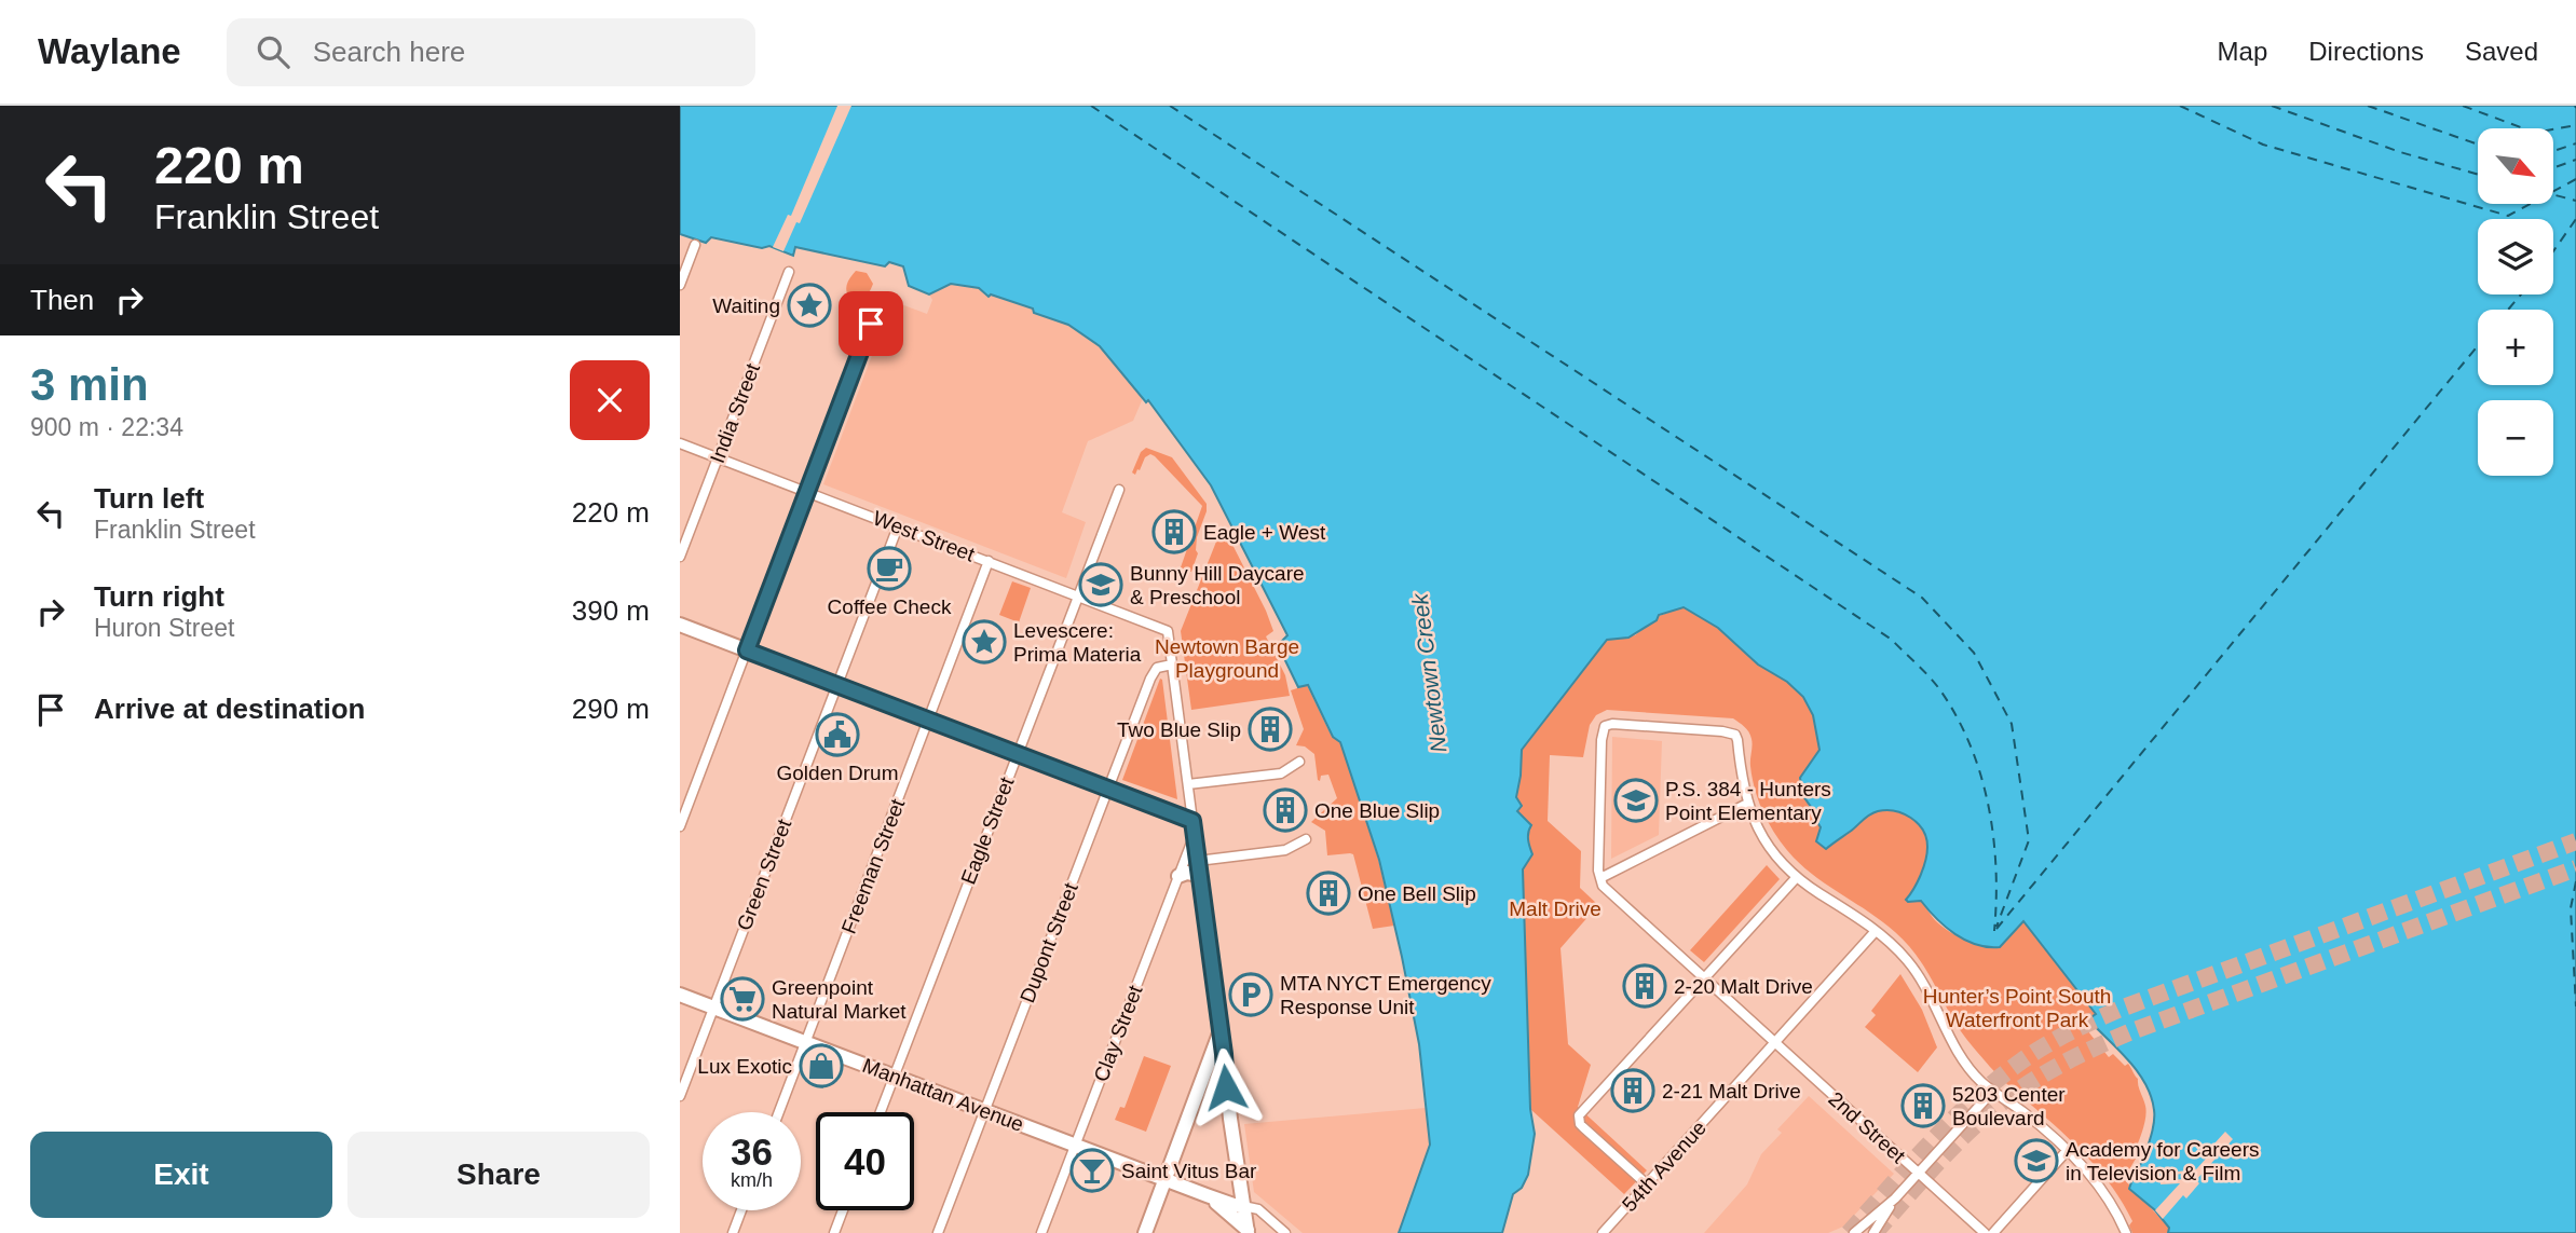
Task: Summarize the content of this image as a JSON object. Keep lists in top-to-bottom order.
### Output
{
  "streets": {
    "street": [
      "India Street",
      "West Street",
      "Eagle Street",
      "Freeman Street",
      "Green Street",
      "Dupont Street",
      "Clay Street",
      "Manhattan Avenue",
      "2nd Street",
      "54th Avenue"
    ]
  },
  "crossings": [
    ["India Street", "West Street"],
    ["West Street", "Eagle Street"],
    ["West Street", "Freeman Street"],
    ["West Street", "Green Street"],
    ["West Street", "Dupont Street"],
    ["Eagle Street", "Manhattan Avenue"],
    ["Freeman Street", "Manhattan Avenue"],
    ["Green Street", "Manhattan Avenue"],
    ["Dupont Street", "Manhattan Avenue"],
    ["Clay Street", "Manhattan Avenue"],
    ["2nd Street", "54th Avenue"]
  ],
  "water": ["Newtown Creek"],
  "parks": ["Newtown Barge Playground", "Malt Drive", "Hunter’s Point South Waterfront Park"],
  "places": {
    "place": ["Waiting", "Levescere: Prima Materia"],
    "building": [
      "Eagle + West",
      "Two Blue Slip",
      "One Blue Slip",
      "One Bell Slip",
      "2-20 Malt Drive",
      "2-21 Malt Drive",
      "5203 Center Boulevard"
    ],
    "cafe": ["Coffee Check"],
    "school or university": ["Bunny Hill Daycare & Preschool", "P.S. 384 - Hunters Point Elementary", "Academy for Careers in Television & Film"],
    "public building": ["Golden Drum"],
    "parking": ["MTA NYCT Emergency Response Unit"],
    "supermarket": ["Greenpoint Natural Market"],
    "shop": ["Lux Exotic"],
    "bar": ["Saint Vitus Bar"]
  },
  "north": "bottom right",
  "page": {
    "header": "Waylane",
    "search": "Search here",
    "nav": ["Map", "Directions", "Saved"],
    "turn": ["220 m", "Franklin Street"],
    "map_buttons": ["+", "−"],
    "then": "Then",
    "heading": ["3 min", "900 m · 22:34"],
    "list": [
      {
        "name": "Turn left",
        "note": "Franklin Street",
        "value": "220 m"
      },
      {
        "name": "Turn right",
        "note": "Huron Street",
        "value": "390 m"
      },
      {
        "name": "Arrive at destination",
        "value": "290 m"
      }
    ],
    "speed": "36 km/h",
    "limit": "40",
    "buttons": ["Exit", "Share"]
  }
}
